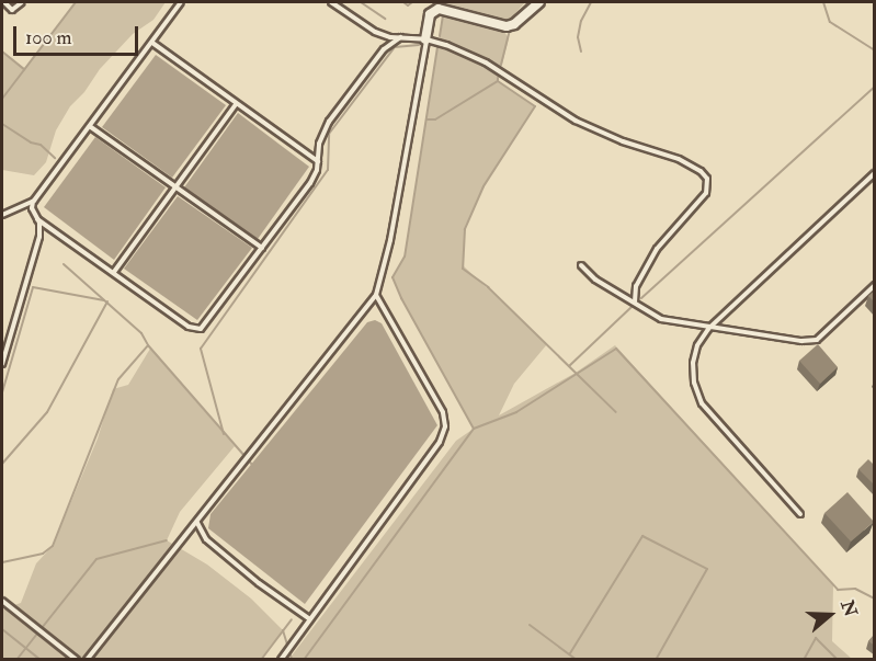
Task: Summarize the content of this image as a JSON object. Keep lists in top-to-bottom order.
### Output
{
  "scale_bar": "100 m",
  "north": "right"
}
